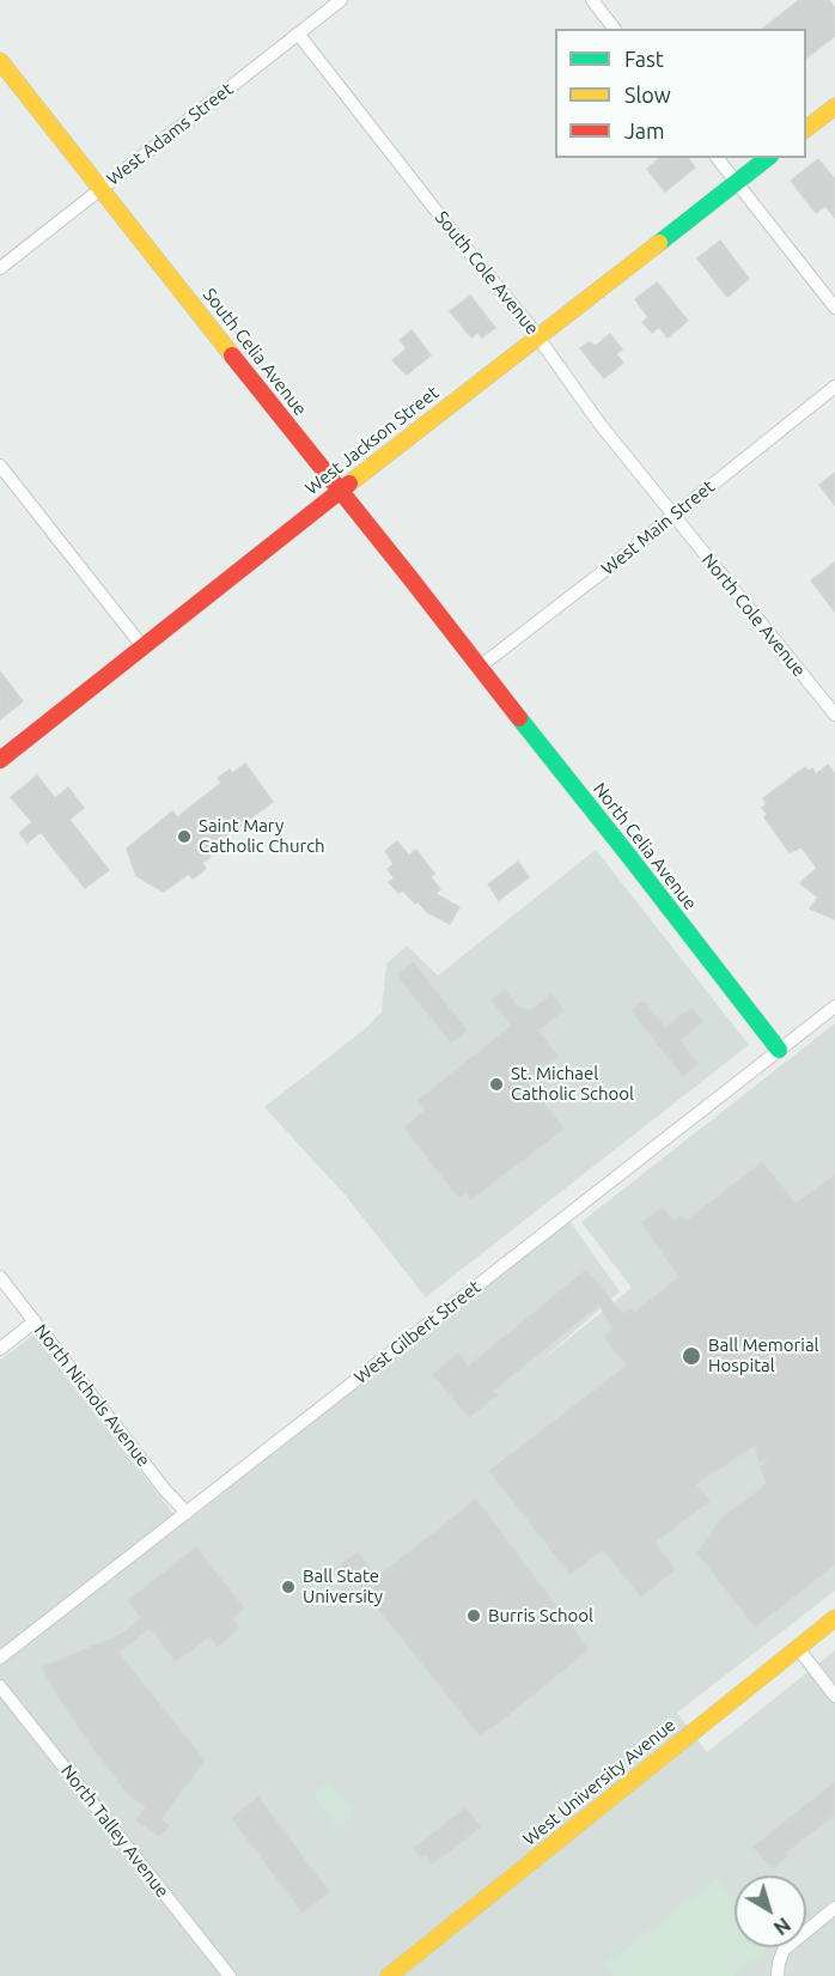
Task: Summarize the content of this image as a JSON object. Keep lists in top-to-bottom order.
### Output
{
  "streets": {
    "street": [
      "West Adams Street",
      "South Cole Avenue",
      "South Celia Avenue",
      "West Jackson Street",
      "West Main Street",
      "North Cole Avenue",
      "North Celia Avenue",
      "West Gilbert Street",
      "North Nichols Avenue",
      "West University Avenue",
      "North Talley Avenue"
    ]
  },
  "crossings": [
    ["West Adams Street", "South Cole Avenue"],
    ["West Adams Street", "South Celia Avenue"],
    ["South Cole Avenue", "West Jackson Street"],
    ["South Cole Avenue", "West Main Street"],
    ["South Cole Avenue", "North Cole Avenue"],
    ["South Celia Avenue", "West Jackson Street"],
    ["South Celia Avenue", "West Main Street"],
    ["South Celia Avenue", "North Celia Avenue"],
    ["West Main Street", "North Cole Avenue"],
    ["West Main Street", "North Celia Avenue"],
    ["North Celia Avenue", "West Gilbert Street"],
    ["West Gilbert Street", "North Nichols Avenue"]
  ],
  "places": [
    "Saint Mary Catholic Church",
    "St. Michael Catholic School",
    "Ball Memorial Hospital",
    "Ball State University",
    "Burris School"
  ],
  "legend": ["Fast", "Slow", "Jam"],
  "north": "bottom right"
}
